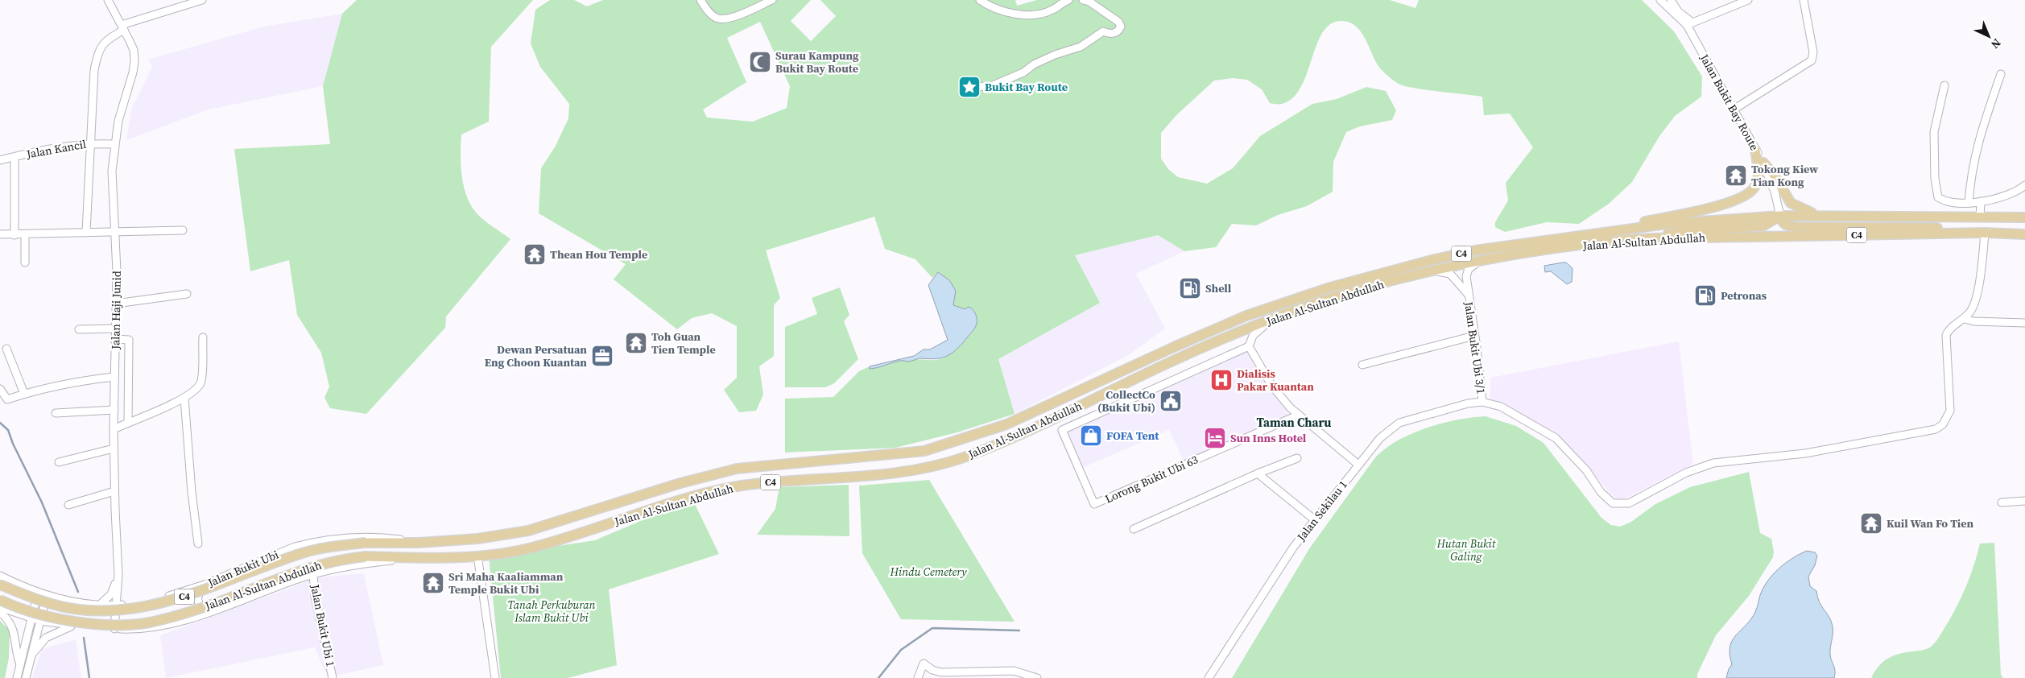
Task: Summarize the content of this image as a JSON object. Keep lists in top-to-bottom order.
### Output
{
  "streets": {
    "main road": ["C4", "Jalan Al-Sultan Abdullah"],
    "street": [
      "Jalan Bukit Bay Route",
      "Jalan Kancil",
      "Jalan Haji Junid",
      "Jalan Bukit Ubi 3/1",
      "Lorong Bukit Ubi 63",
      "Jalan Sekilau 1",
      "Jalan Bukit Ubi",
      "Jalan Bukit Ubi 1"
    ]
  },
  "crossings": [
    ["Jalan Bukit Bay Route", "Jalan Al-Sultan Abdullah"],
    ["Jalan Kancil", "Jalan Haji Junid"],
    ["C4", "Jalan Al-Sultan Abdullah"],
    ["C4", "Jalan Haji Junid"],
    ["C4", "Jalan Bukit Ubi 1"],
    ["Jalan Al-Sultan Abdullah", "Jalan Bukit Ubi 3/1"],
    ["Jalan Al-Sultan Abdullah", "Jalan Bukit Ubi"],
    ["Jalan Haji Junid", "Jalan Bukit Ubi"],
    ["Jalan Bukit Ubi 3/1", "Jalan Sekilau 1"]
  ],
  "districts": ["Taman Charu"],
  "parks": ["Hutan Bukit Galing", "Hindu Cemetery", "Tanah Perkuburan Islam Bukit Ubi"],
  "places": {
    "mosque": ["Surau Kampung Bukit Bay Route"],
    "place": ["Bukit Bay Route"],
    "temple": [
      "Tokong Kiew Tian Kong",
      "Thean Hou Temple",
      "Toh Guan Tien Temple",
      "Kuil Wan Fo Tien",
      "Sri Maha Kaaliamman Temple Bukit Ubi"
    ],
    "fuel station": ["Shell", "Petronas"],
    "office": ["Dewan Persatuan Eng Choon Kuantan"],
    "hospital": ["Dialisis Pakar Kuantan"],
    "public building": ["CollectCo (Bukit Ubi)"],
    "shop": ["FOFA Tent"],
    "hotel": ["Sun Inns Hotel"]
  },
  "north": "bottom right"
}
